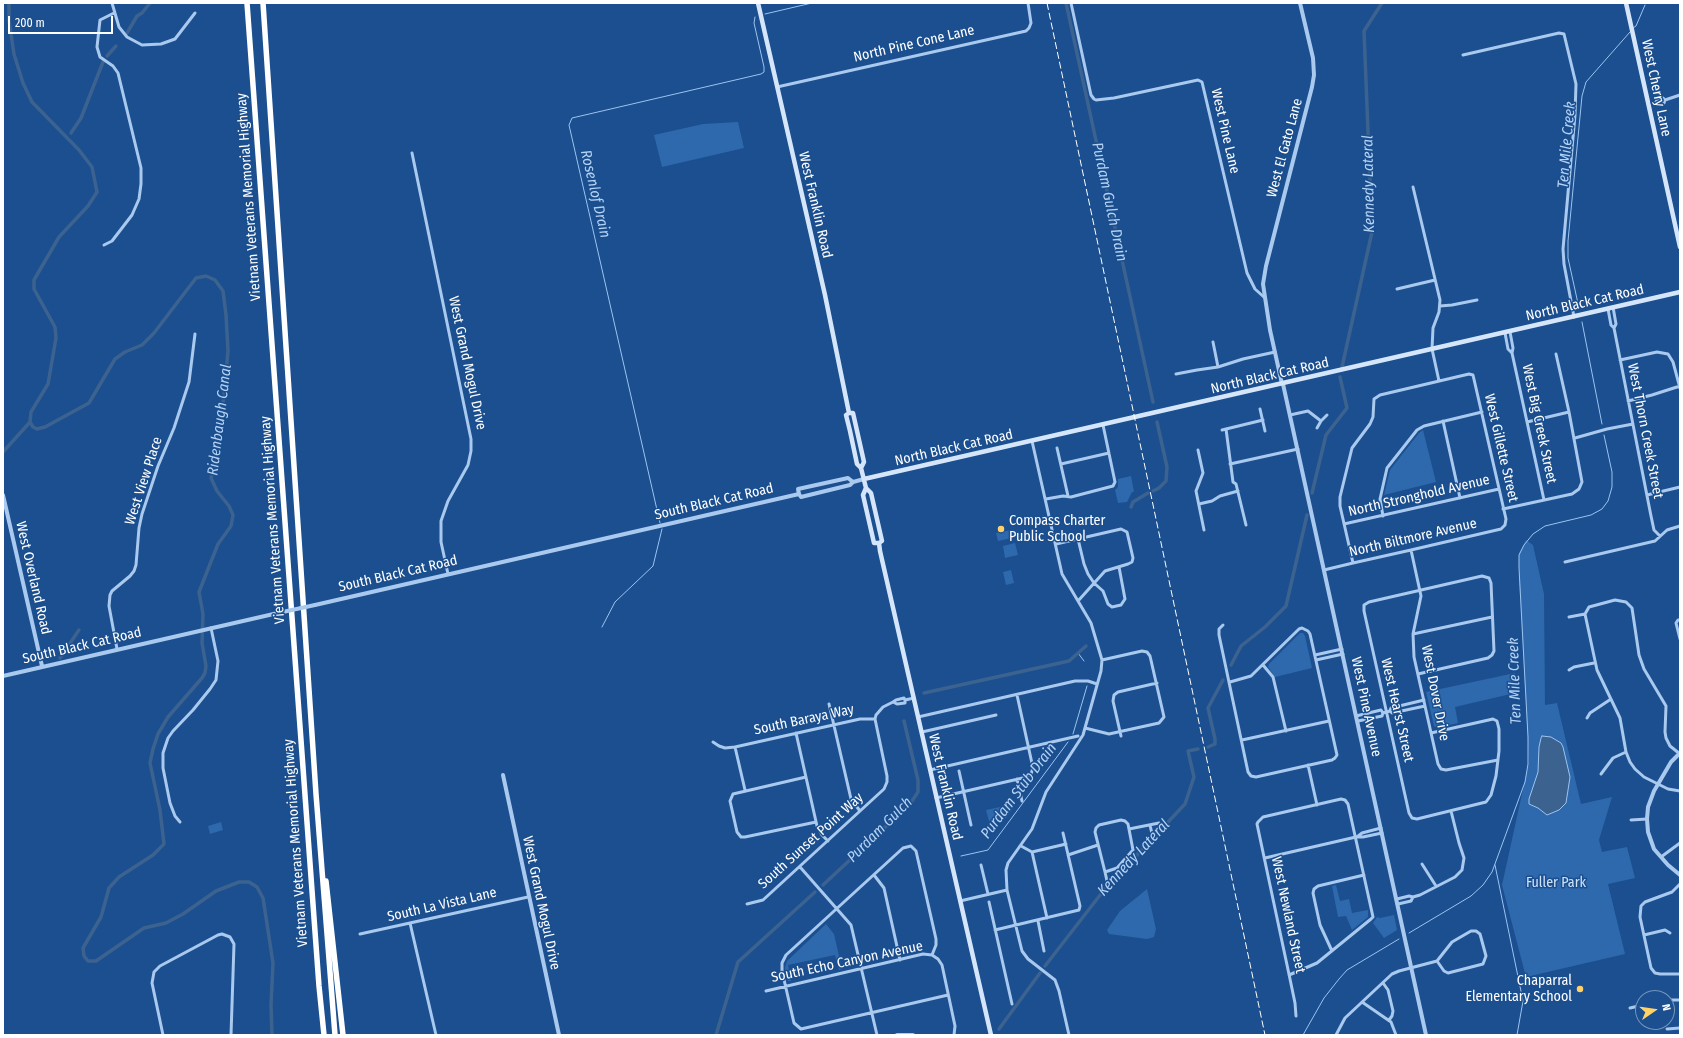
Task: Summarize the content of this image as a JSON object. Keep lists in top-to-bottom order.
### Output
{
  "streets": {
    "highway": ["Vietnam Veterans Memorial Highway"],
    "main road": ["West Cherry Lane", "West Franklin Road", "North Black Cat Road"],
    "street": [
      "North Pine Cone Lane",
      "West Pine Lane",
      "West El Gato Lane",
      "West Grand Mogul Drive",
      "West Big Creek Street",
      "West Thorn Creek Street",
      "West Gillette Street",
      "West View Place",
      "North Stronghold Avenue",
      "South Black Cat Road",
      "North Biltmore Avenue",
      "West Overland Road",
      "West Dover Drive",
      "West Pine Avenue",
      "West Hearst Street",
      "South Baraya Way",
      "South Sunset Point Way",
      "South La Vista Lane",
      "West Newland Street",
      "South Echo Canyon Avenue"
    ]
  },
  "crossings": [
    ["North Pine Cone Lane", "West Franklin Road"],
    ["West Pine Lane", "West El Gato Lane"],
    ["West Franklin Road", "North Black Cat Road"],
    ["West Franklin Road", "South Black Cat Road"],
    ["West Franklin Road", "South Baraya Way"],
    ["North Black Cat Road", "West Big Creek Street"],
    ["North Black Cat Road", "West Thorn Creek Street"],
    ["North Black Cat Road", "South Black Cat Road"],
    ["North Black Cat Road", "West Pine Avenue"],
    ["West Grand Mogul Drive", "South Black Cat Road"],
    ["West Grand Mogul Drive", "South La Vista Lane"],
    ["West Gillette Street", "North Stronghold Avenue"],
    ["West Gillette Street", "North Biltmore Avenue"],
    ["West View Place", "South Black Cat Road"],
    ["South Black Cat Road", "West Overland Road"],
    ["North Biltmore Avenue", "West Dover Drive"],
    ["North Biltmore Avenue", "West Pine Avenue"],
    ["West Dover Drive", "West Hearst Street"],
    ["South Baraya Way", "South Sunset Point Way"]
  ],
  "water": [
    "Ten Mile Creek",
    "Kennedy Lateral",
    "Rosenlof Drain",
    "Purdam Gulch Drain",
    "Ridenbaugh Canal",
    "Purdam Stub Drain",
    "Purdam Gulch"
  ],
  "parks": ["Fuller Park"],
  "places": ["Compass Charter Public School", "Chaparral Elementary School"],
  "scale_bar": "200 m",
  "north": "right"
}
